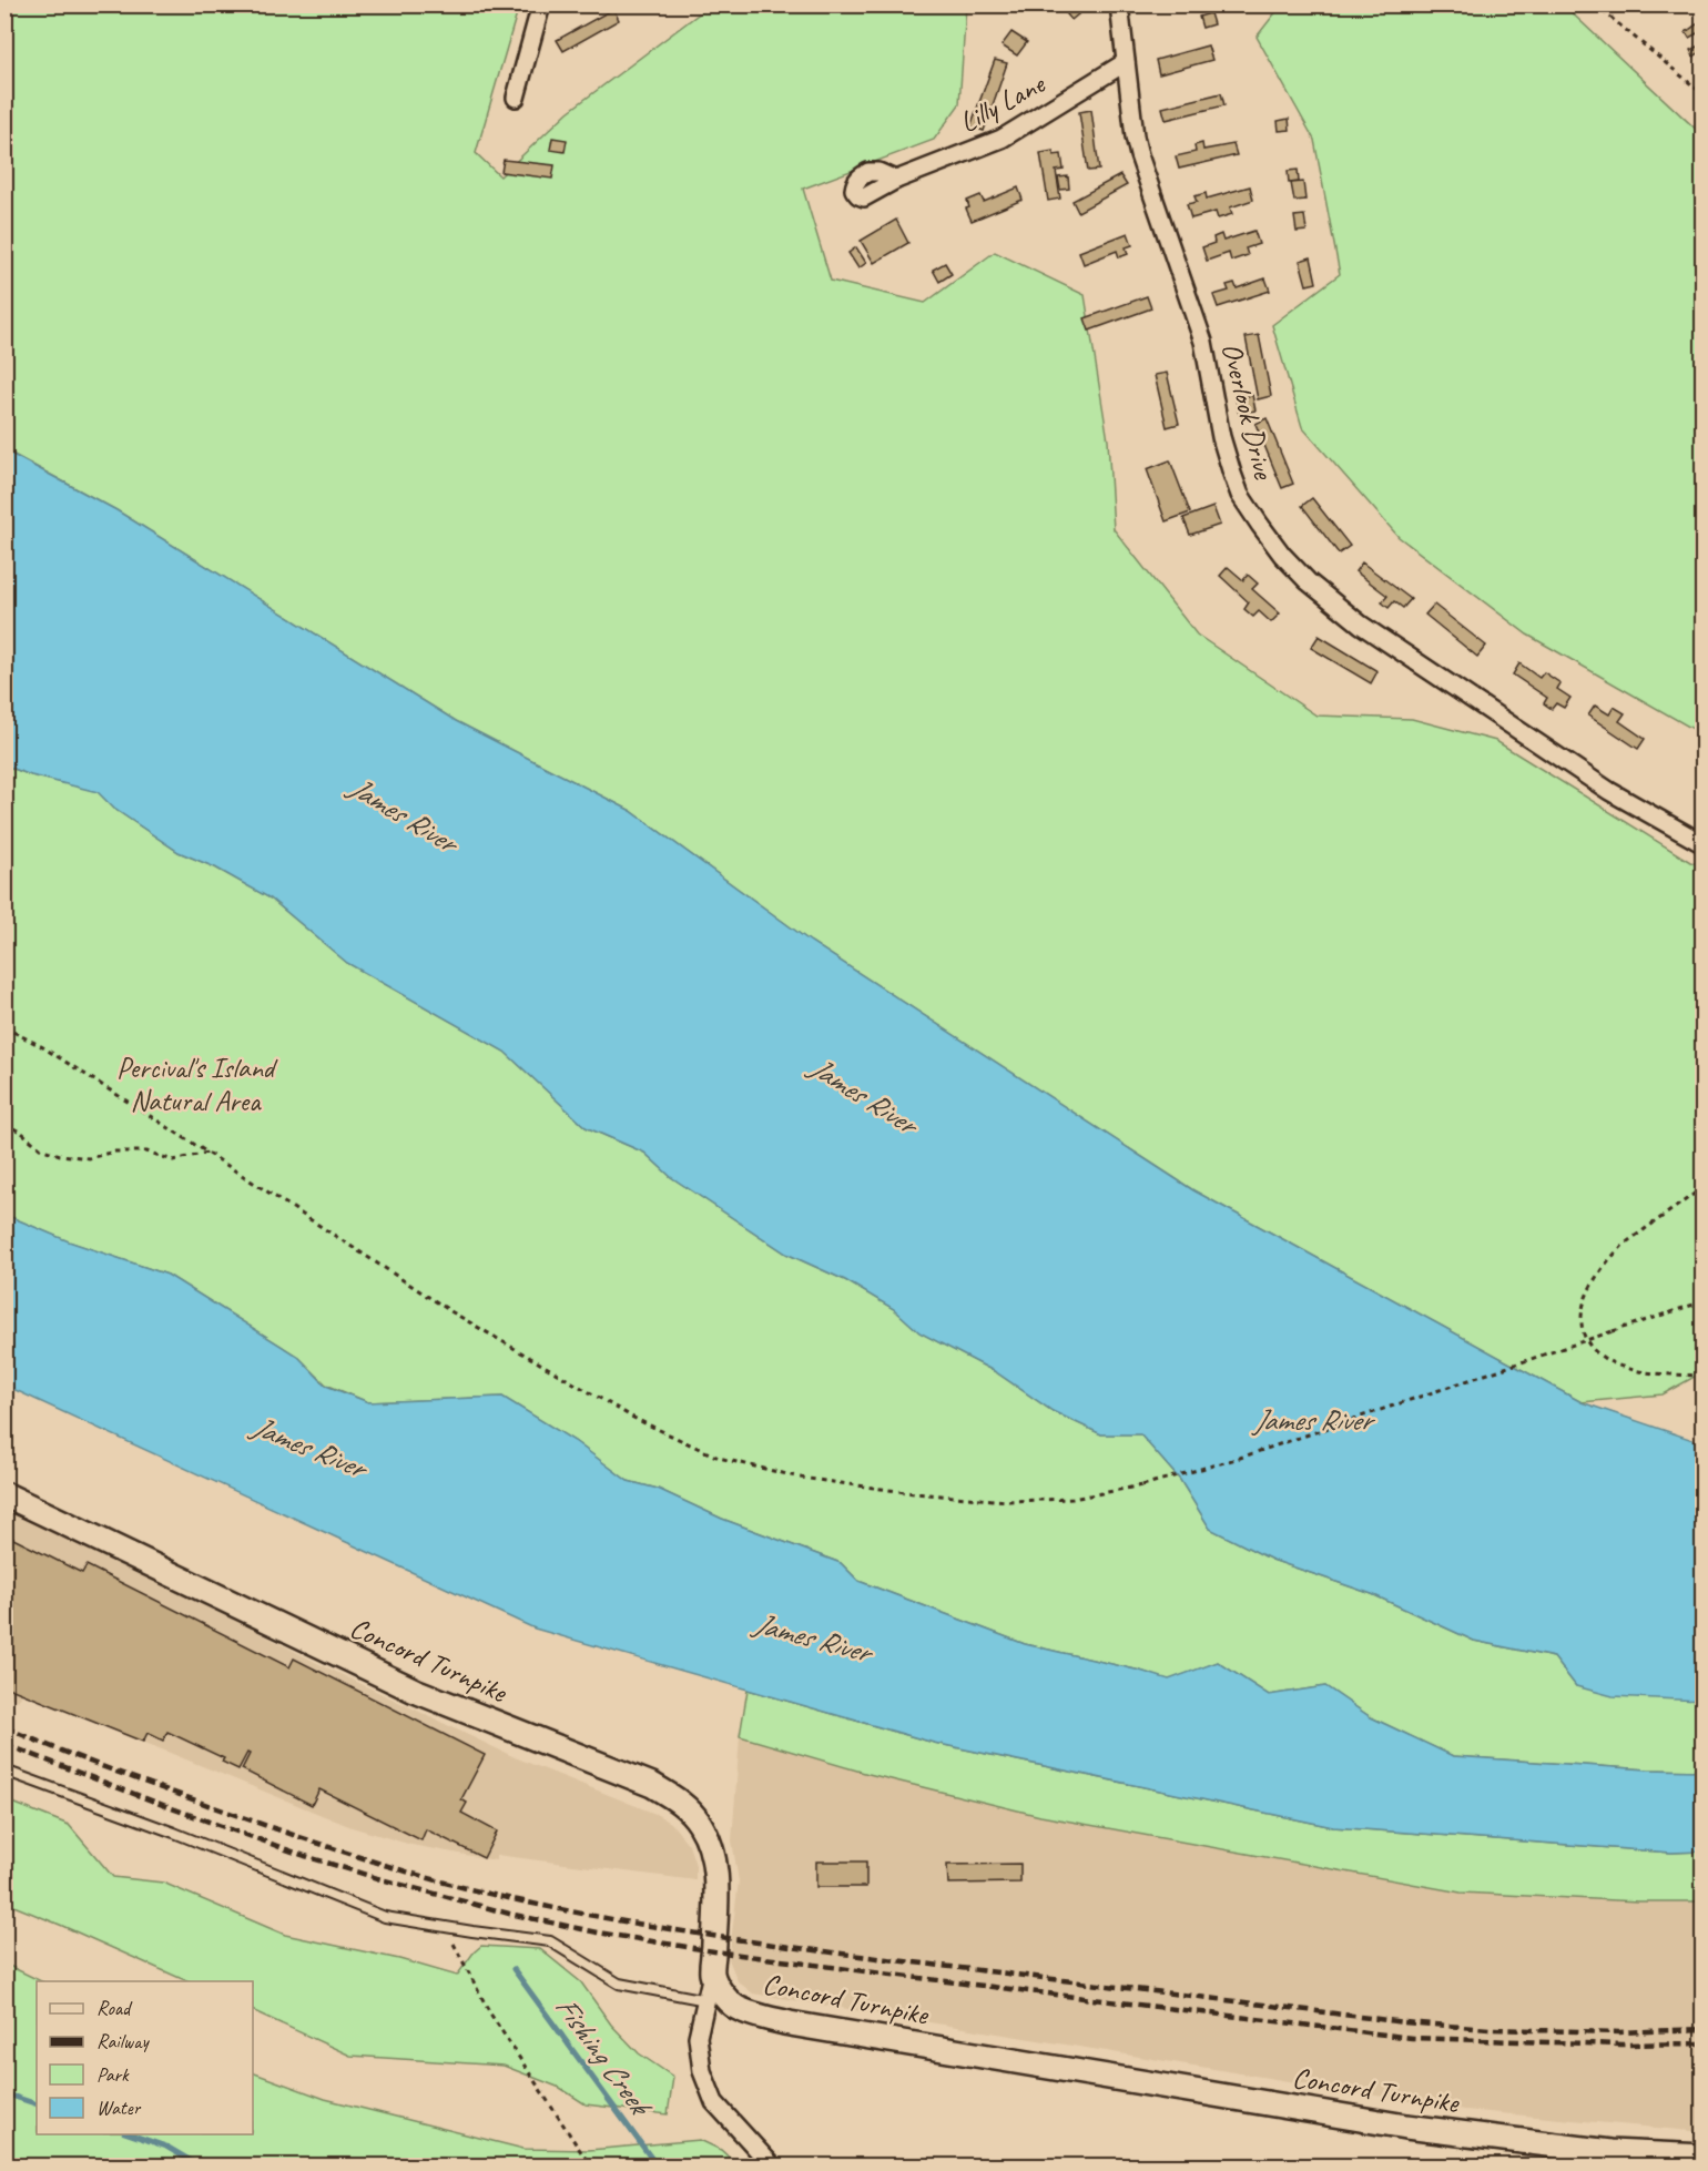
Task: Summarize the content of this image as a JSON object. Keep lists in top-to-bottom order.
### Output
{
  "streets": {
    "street": ["Lilly Lane", "Overlook Drive", "Concord Turnpike"]
  },
  "crossings": [
    ["Lilly Lane", "Overlook Drive"]
  ],
  "water": ["James River", "Fishing Creek"],
  "parks": ["Percival's Island Natural Area"],
  "legend": [
    "Road",
    "Railway",
    "Park",
    "Water"
  ]
}
